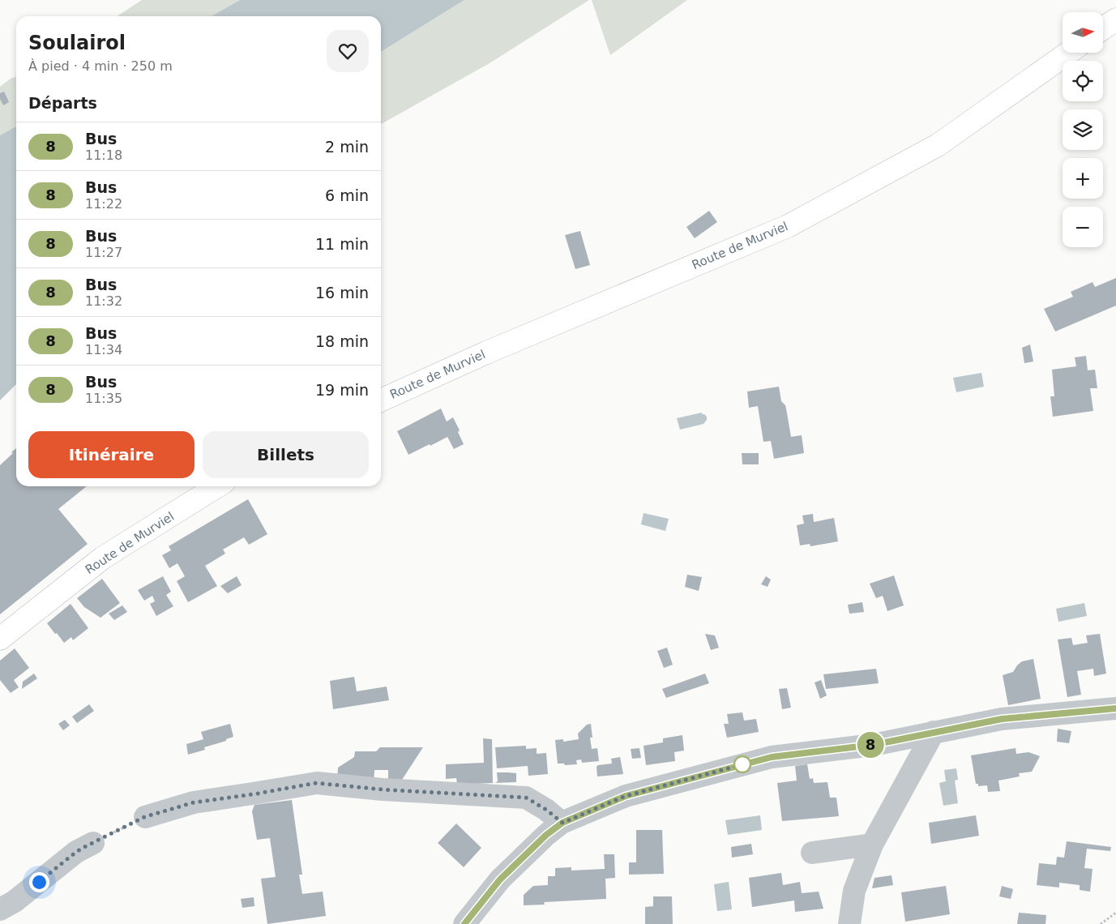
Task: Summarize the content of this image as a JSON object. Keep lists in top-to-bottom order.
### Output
{
  "streets": {
    "main road": ["Route de Murviel"]
  },
  "lines": ["bus line 8"],
  "north": "right",
  "page": {
    "on_map": "8",
    "map_buttons": ["+", "−"],
    "heading": [
      ["Soulairol", "À pied · 4 min · 250 m"],
      "Départs"
    ],
    "list": [
      {
        "mark": "8",
        "name": "Bus",
        "note": "11:18",
        "value": "2 min"
      },
      {
        "mark": "8",
        "name": "Bus",
        "note": "11:22",
        "value": "6 min"
      },
      {
        "mark": "8",
        "name": "Bus",
        "note": "11:27",
        "value": "11 min"
      },
      {
        "mark": "8",
        "name": "Bus",
        "note": "11:32",
        "value": "16 min"
      },
      {
        "mark": "8",
        "name": "Bus",
        "note": "11:34",
        "value": "18 min"
      },
      {
        "mark": "8",
        "name": "Bus",
        "note": "11:35",
        "value": "19 min"
      }
    ],
    "buttons": ["Itinéraire", "Billets"]
  }
}
